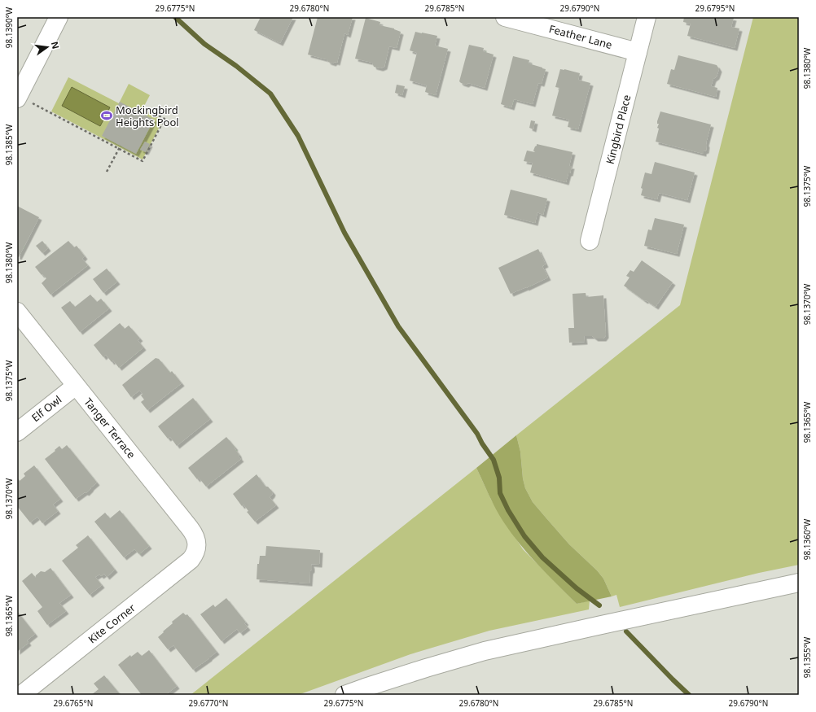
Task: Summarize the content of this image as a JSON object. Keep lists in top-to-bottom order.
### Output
{
  "streets": {
    "street": [
      "Feather Lane",
      "Kingbird Place",
      "Elf Owl",
      "Tanger Terrace",
      "Kite Corner"
    ]
  },
  "crossings": [
    ["Feather Lane", "Kingbird Place"],
    ["Elf Owl", "Tanger Terrace"],
    ["Tanger Terrace", "Kite Corner"]
  ],
  "places": {
    "sports": ["Mockingbird Heights Pool"]
  },
  "north": "right",
  "coordinates": [
    "29.6775°N",
    "29.6780°N",
    "29.6785°N",
    "29.6790°N",
    "29.6795°N",
    "98.1390°W",
    "98.1380°W",
    "98.1385°W",
    "98.1375°W",
    "98.1370°W",
    "98.1365°W",
    "98.1360°W",
    "98.1355°W",
    "29.6765°N",
    "29.6770°N"
  ]
}
